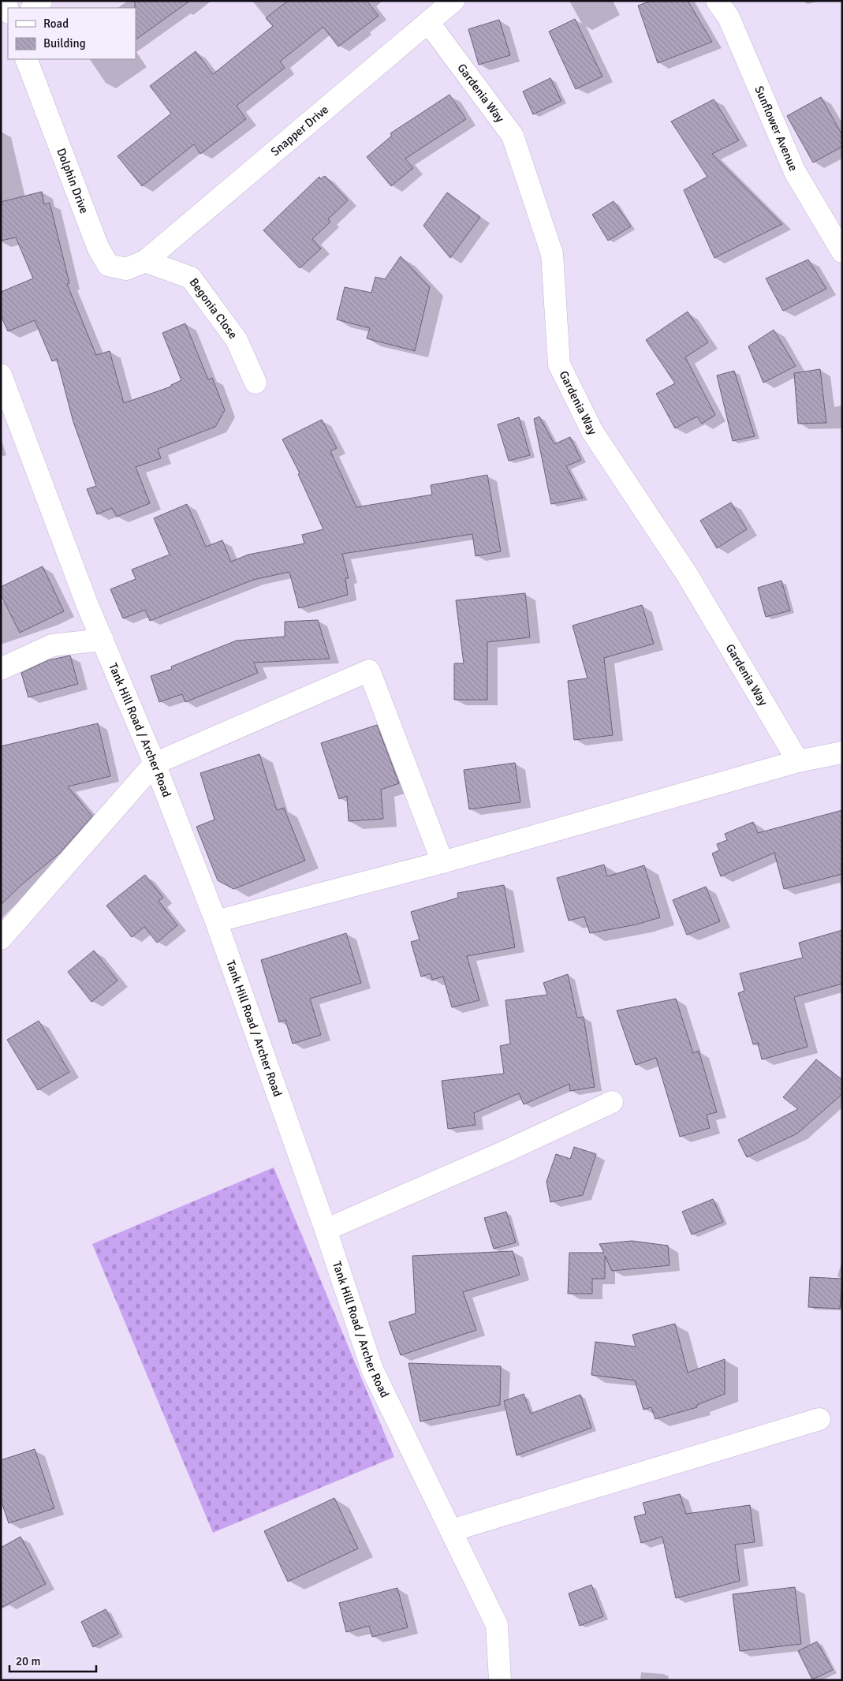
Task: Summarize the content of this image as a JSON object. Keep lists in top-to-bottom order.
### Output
{
  "streets": {
    "street": [
      "Gardenia Way",
      "Sunflower Avenue",
      "Snapper Drive",
      "Dolphin Drive",
      "Begonia Close",
      "Tank Hill Road / Archer Road"
    ]
  },
  "crossings": [
    ["Gardenia Way", "Snapper Drive"],
    ["Snapper Drive", "Dolphin Drive"],
    ["Snapper Drive", "Begonia Close"],
    ["Dolphin Drive", "Begonia Close"]
  ],
  "legend": ["Road", "Building"],
  "scale_bar": "20 m"
}
